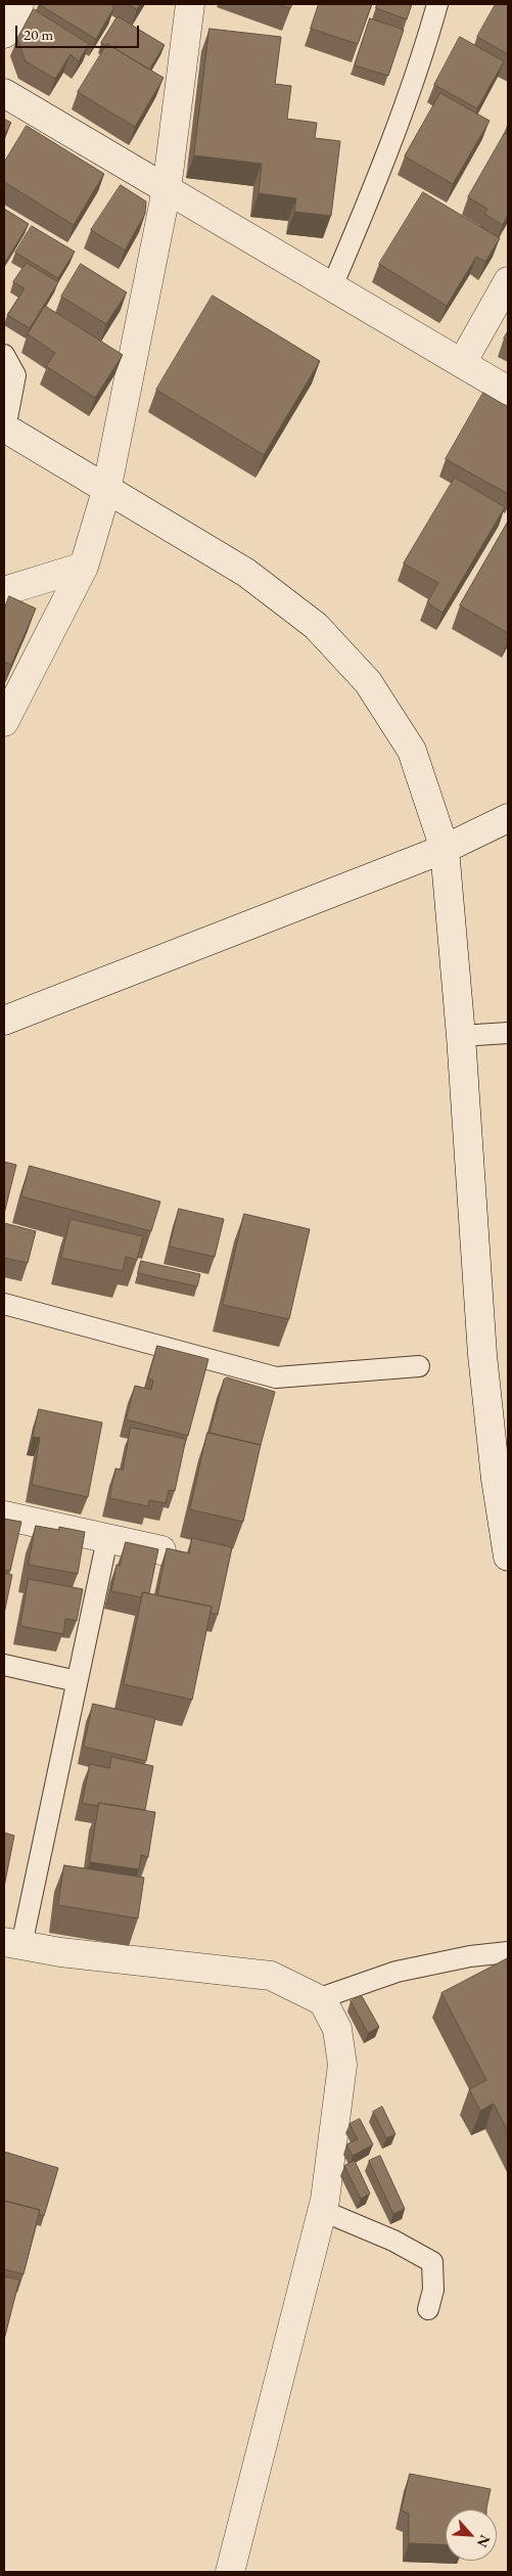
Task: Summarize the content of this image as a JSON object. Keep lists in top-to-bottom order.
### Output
{
  "scale_bar": "20 m",
  "north": "bottom right"
}
